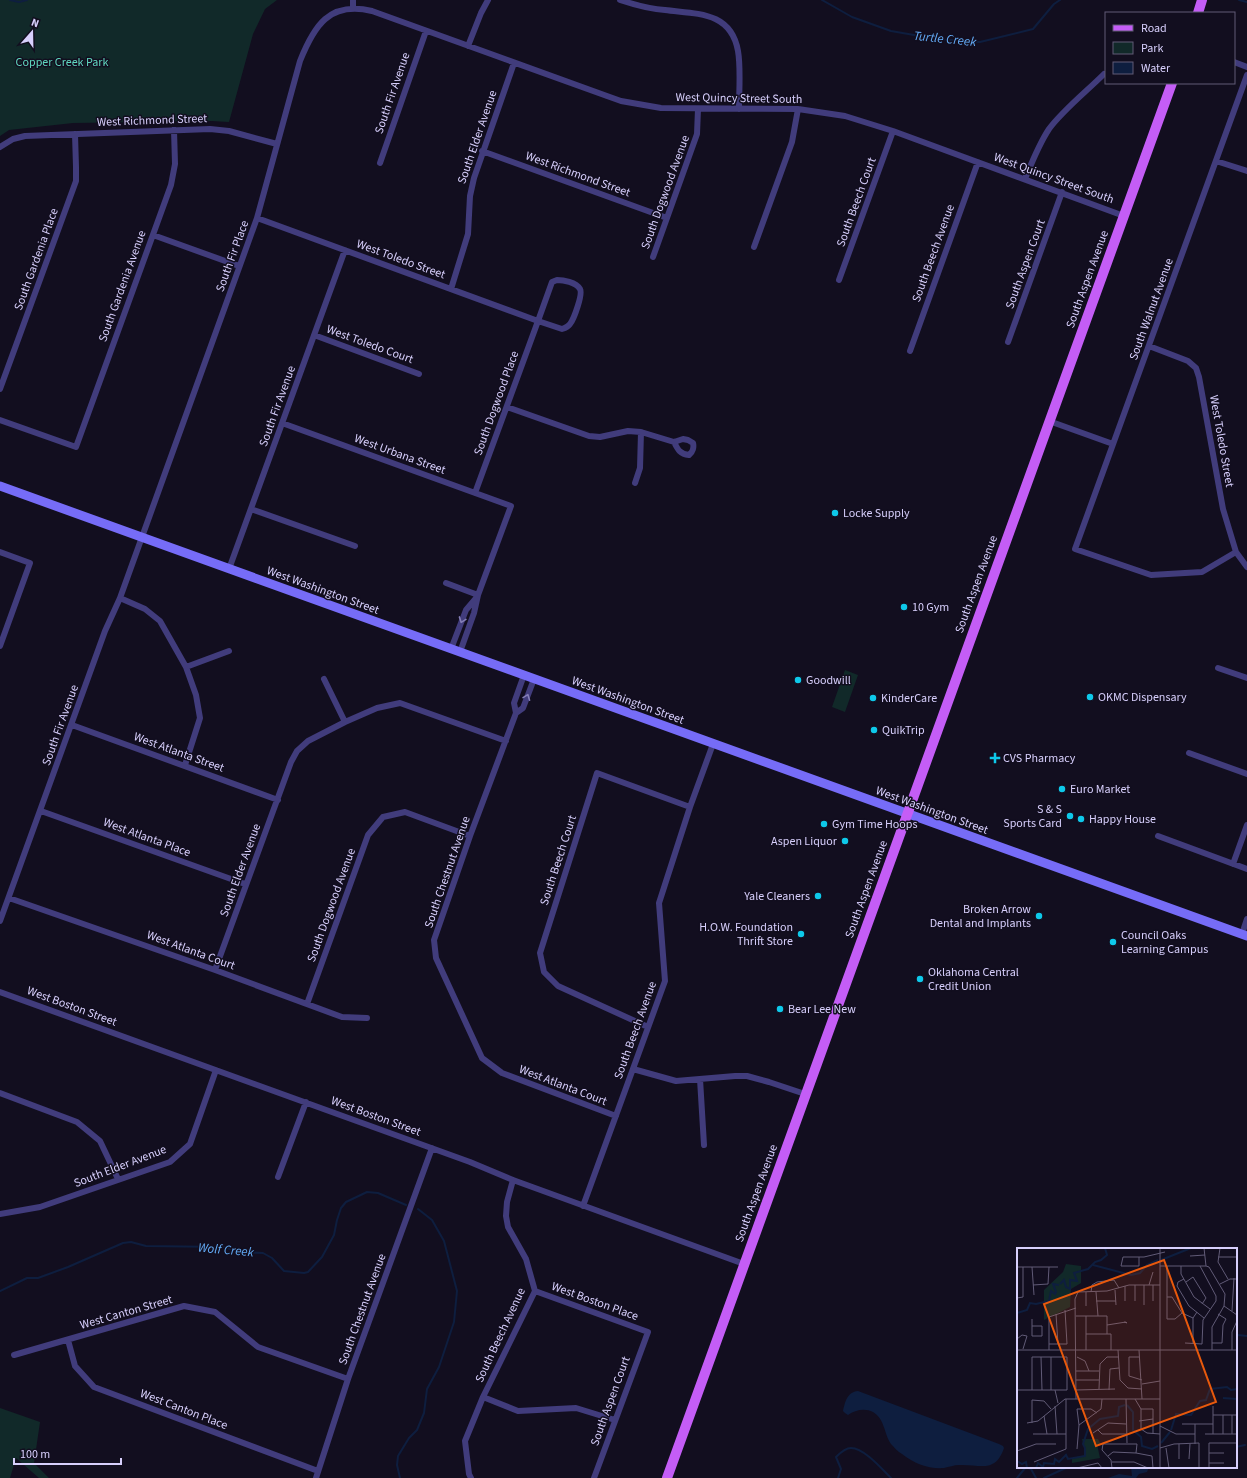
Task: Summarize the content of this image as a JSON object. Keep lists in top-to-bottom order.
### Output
{
  "streets": {
    "main road": ["South Aspen Avenue", "West Washington Street"],
    "street": [
      "South Fir Avenue",
      "West Quincy Street South",
      "West Richmond Street",
      "South Elder Avenue",
      "South Dogwood Avenue",
      "South Beech Court",
      "South Beech Avenue",
      "South Fir Place",
      "South Gardenia Place",
      "West Toledo Street",
      "South Aspen Court",
      "South Gardenia Avenue",
      "South Walnut Avenue",
      "West Toledo Court",
      "South Dogwood Place",
      "West Urbana Street",
      "West Atlanta Street",
      "West Atlanta Place",
      "South Chestnut Avenue",
      "West Atlanta Court",
      "West Boston Street",
      "West Boston Place",
      "West Canton Street",
      "West Canton Place"
    ]
  },
  "crossings": [
    ["South Fir Avenue", "West Quincy Street South"],
    ["South Fir Avenue", "South Fir Place"],
    ["South Fir Avenue", "West Toledo Street"],
    ["South Fir Avenue", "West Toledo Court"],
    ["South Fir Avenue", "West Urbana Street"],
    ["South Fir Avenue", "West Washington Street"],
    ["South Fir Avenue", "West Atlanta Street"],
    ["South Fir Avenue", "West Atlanta Place"],
    ["South Fir Avenue", "West Atlanta Court"],
    ["West Quincy Street South", "South Elder Avenue"],
    ["West Quincy Street South", "South Dogwood Avenue"],
    ["West Quincy Street South", "South Beech Court"],
    ["West Quincy Street South", "South Beech Avenue"],
    ["West Quincy Street South", "South Fir Place"],
    ["West Quincy Street South", "South Aspen Court"],
    ["West Quincy Street South", "South Aspen Avenue"],
    ["West Richmond Street", "South Elder Avenue"],
    ["West Richmond Street", "South Dogwood Avenue"],
    ["West Richmond Street", "South Fir Place"],
    ["West Richmond Street", "South Gardenia Place"],
    ["West Richmond Street", "South Gardenia Avenue"],
    ["South Elder Avenue", "West Toledo Street"],
    ["South Elder Avenue", "West Atlanta Street"],
    ["South Elder Avenue", "West Atlanta Place"],
    ["South Elder Avenue", "South Chestnut Avenue"],
    ["South Elder Avenue", "West Atlanta Court"],
    ["South Elder Avenue", "West Boston Street"],
    ["South Dogwood Avenue", "South Chestnut Avenue"],
    ["South Dogwood Avenue", "West Atlanta Court"],
    ["South Beech Court", "South Beech Avenue"],
    ["South Beech Avenue", "West Washington Street"],
    ["South Beech Avenue", "West Atlanta Court"],
    ["South Beech Avenue", "West Boston Street"],
    ["South Beech Avenue", "West Boston Place"],
    ["South Fir Place", "West Toledo Street"],
    ["South Fir Place", "West Washington Street"],
    ["West Toledo Street", "South Walnut Avenue"],
    ["West Toledo Street", "South Dogwood Place"],
    ["South Aspen Court", "West Boston Place"],
    ["South Aspen Avenue", "West Washington Street"],
    ["South Aspen Avenue", "West Boston Street"],
    ["South Dogwood Place", "West Urbana Street"],
    ["West Washington Street", "South Chestnut Avenue"],
    ["South Chestnut Avenue", "West Atlanta Court"],
    ["South Chestnut Avenue", "West Boston Street"],
    ["South Chestnut Avenue", "West Canton Street"],
    ["South Chestnut Avenue", "West Canton Place"],
    ["West Canton Street", "West Canton Place"]
  ],
  "water": ["Turtle Creek", "Wolf Creek"],
  "parks": ["Copper Creek Park"],
  "places": {
    "other": [
      "Locke Supply",
      "10 Gym",
      "Goodwill",
      "OKMC Dispensary",
      "KinderCare",
      "QuikTrip",
      "Euro Market",
      "S & S Sports Card",
      "Happy House",
      "Gym Time Hoops",
      "Aspen Liquor",
      "Yale Cleaners",
      "Broken Arrow Dental and Implants",
      "H.O.W. Foundation Thrift Store",
      "Council Oaks Learning Campus",
      "Oklahoma Central Credit Union",
      "Bear Lee New"
    ],
    "health": ["CVS Pharmacy"]
  },
  "legend": ["Road", "Park", "Water"],
  "scale_bar": "100 m",
  "north": "top"
}
